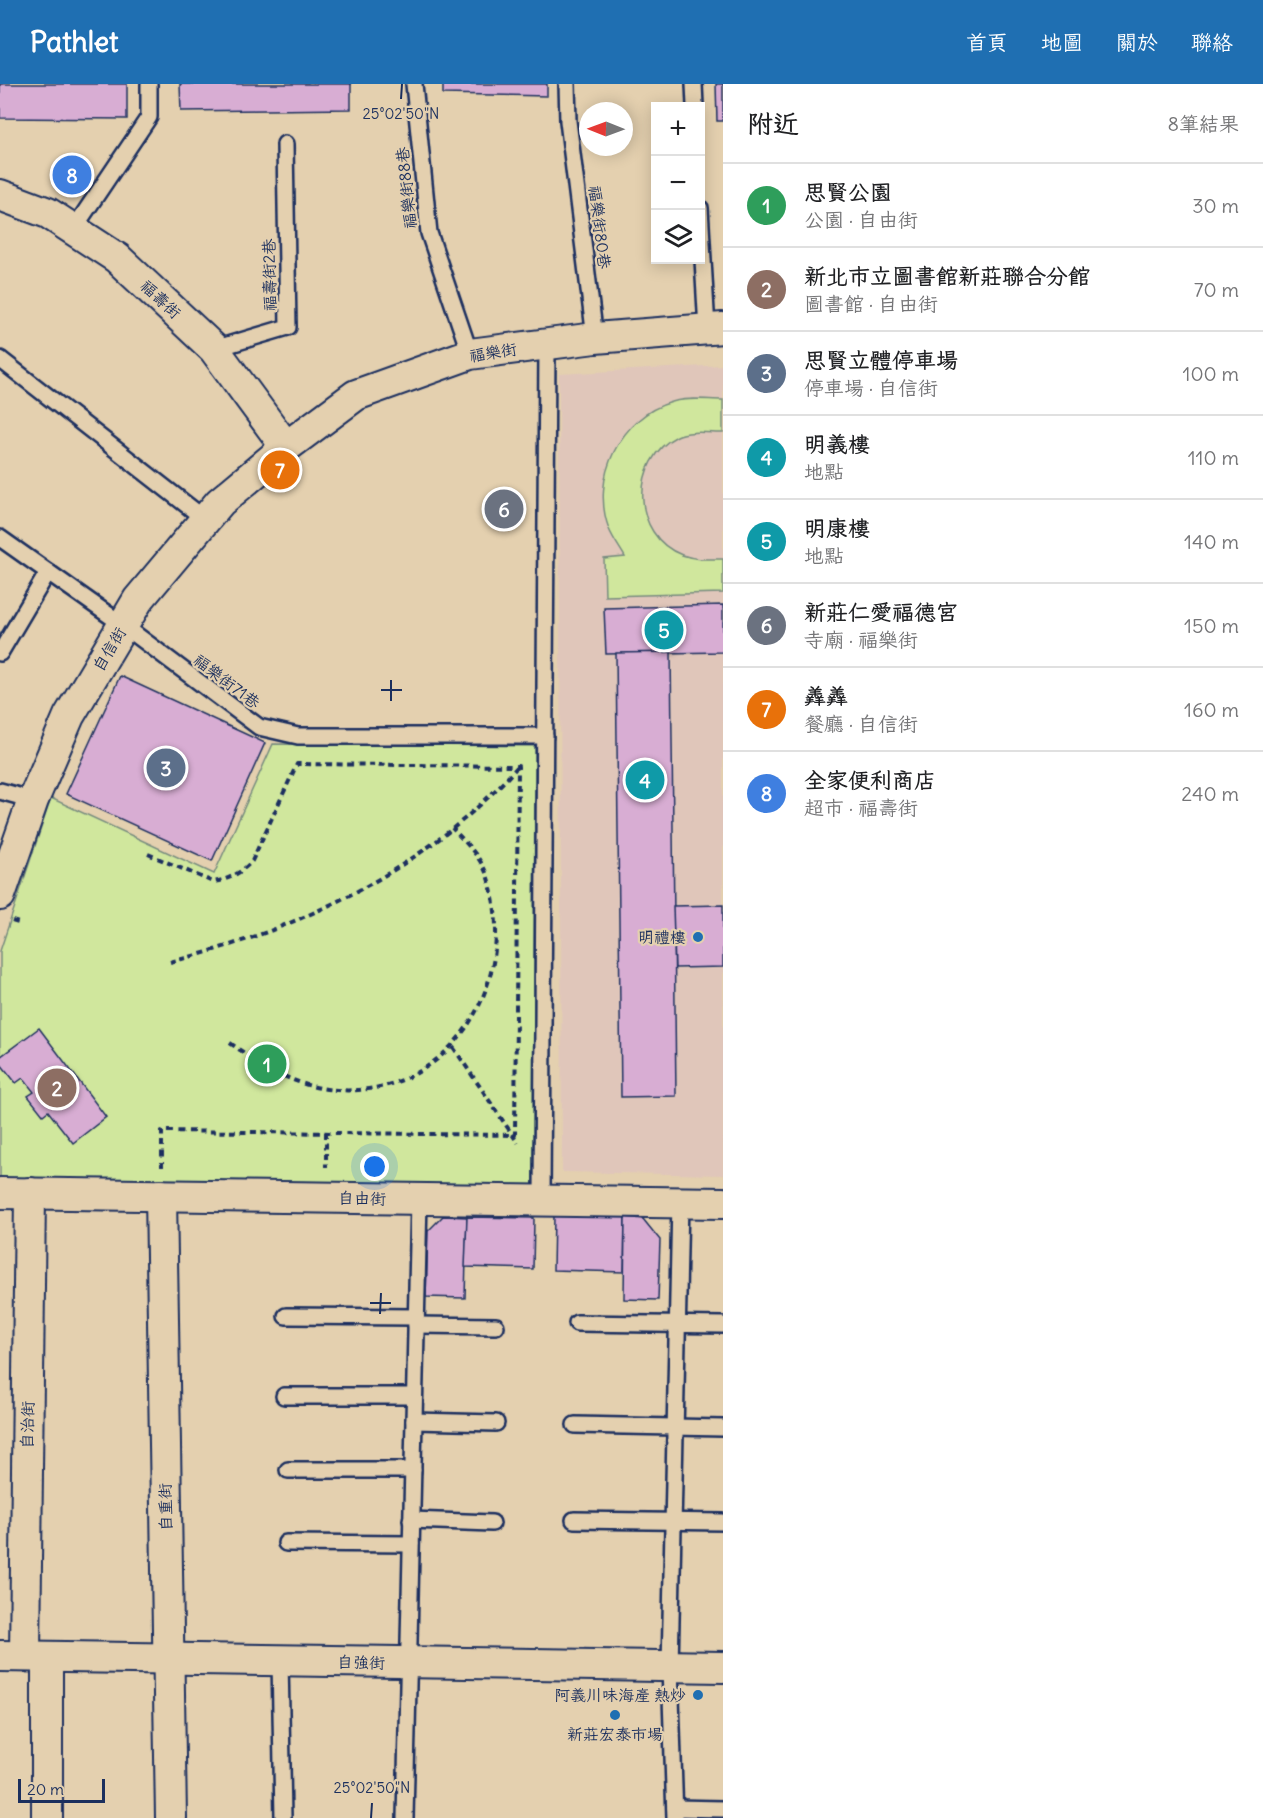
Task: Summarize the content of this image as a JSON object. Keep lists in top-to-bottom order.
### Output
{
  "streets": {
    "street": [
      "福壽街",
      "福樂街",
      "自信街",
      "自由街",
      "自治街",
      "自重街",
      "自強街"
    ],
    "lane": [
      "福樂街88巷",
      "福樂街80巷",
      "福壽街2巷",
      "福樂街71巷"
    ]
  },
  "crossings": [
    ["福樂街88巷", "福樂街"],
    ["福樂街80巷", "福樂街"],
    ["福壽街2巷", "福壽街"],
    ["福壽街", "福樂街"],
    ["福壽街", "自信街"],
    ["福樂街", "自信街"],
    ["自信街", "福樂街71巷"],
    ["自由街", "自治街"],
    ["自由街", "自重街"],
    ["自治街", "自強街"],
    ["自重街", "自強街"]
  ],
  "places": ["明禮樓", "阿義川味海產 熱炒", "新莊宏泰市場"],
  "scale_bar": "20 m",
  "north": "left",
  "page": {
    "header": "Pathlet",
    "nav": [
      "首頁",
      "地圖",
      "關於",
      "聯絡"
    ],
    "heading": ["附近", "8筆結果"],
    "map_buttons": ["+", "−"],
    "pins": [
      "8",
      "7",
      "6",
      "5",
      "3",
      "4",
      "1",
      "2"
    ],
    "list": [
      {
        "mark": "1",
        "name": "思賢公園",
        "note": "公園 · 自由街",
        "value": "30 m"
      },
      {
        "mark": "2",
        "name": "新北市立圖書館新莊聯合分館",
        "note": "圖書館 · 自由街",
        "value": "70 m"
      },
      {
        "mark": "3",
        "name": "思賢立體停車場",
        "note": "停車場 · 自信街",
        "value": "100 m"
      },
      {
        "mark": "4",
        "name": "明義樓",
        "note": "地點",
        "value": "110 m"
      },
      {
        "mark": "5",
        "name": "明康樓",
        "note": "地點",
        "value": "140 m"
      },
      {
        "mark": "6",
        "name": "新莊仁愛福德宮",
        "note": "寺廟 · 福樂街",
        "value": "150 m"
      },
      {
        "mark": "7",
        "name": "羴羴",
        "note": "餐廳 · 自信街",
        "value": "160 m"
      },
      {
        "mark": "8",
        "name": "全家便利商店",
        "note": "超市 · 福壽街",
        "value": "240 m"
      }
    ],
    "scale": "20 m"
  },
  "coordinates": ["25°02'50\"N"]
}
